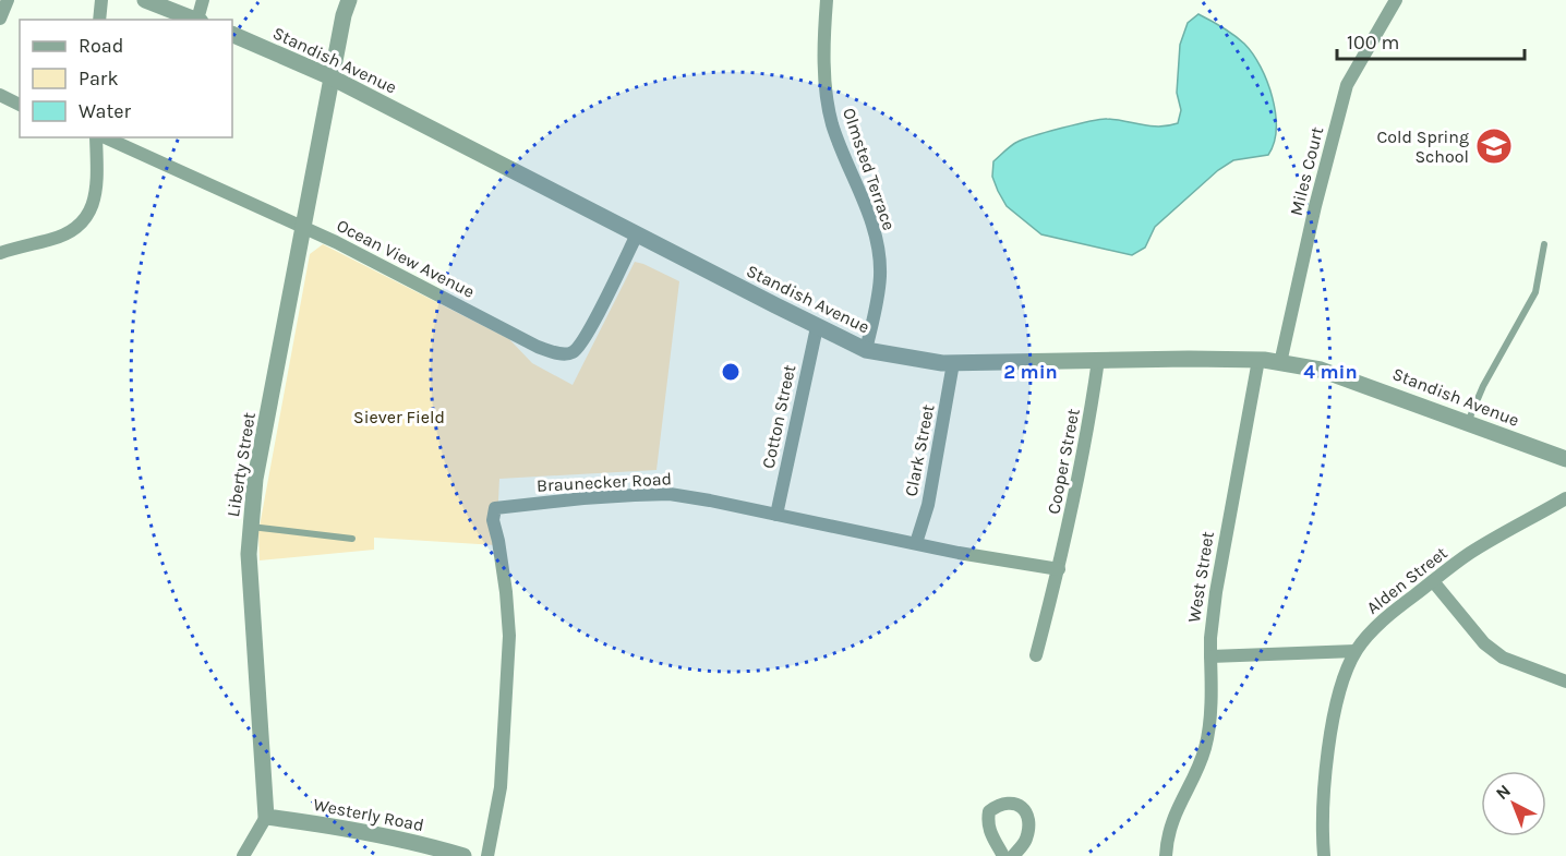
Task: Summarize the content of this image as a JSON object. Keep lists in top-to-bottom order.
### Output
{
  "streets": {
    "street": [
      "Standish Avenue",
      "Olmsted Terrace",
      "Miles Court",
      "Ocean View Avenue",
      "Cotton Street",
      "Clark Street",
      "Cooper Street",
      "Liberty Street",
      "Braunecker Road",
      "West Street",
      "Alden Street",
      "Westerly Road"
    ]
  },
  "crossings": [
    ["Standish Avenue", "Olmsted Terrace"],
    ["Standish Avenue", "Miles Court"],
    ["Standish Avenue", "Ocean View Avenue"],
    ["Standish Avenue", "Cotton Street"],
    ["Standish Avenue", "Clark Street"],
    ["Standish Avenue", "Cooper Street"],
    ["Standish Avenue", "Liberty Street"],
    ["Standish Avenue", "West Street"],
    ["Ocean View Avenue", "Liberty Street"],
    ["Cotton Street", "Braunecker Road"],
    ["Clark Street", "Braunecker Road"],
    ["Cooper Street", "Braunecker Road"],
    ["Liberty Street", "Westerly Road"]
  ],
  "parks": ["Siever Field"],
  "places": {
    "school or university": ["Cold Spring School"]
  },
  "legend": ["Road", "Park", "Water"],
  "scale_bar": "100 m",
  "north": "top left",
  "rings": ["2 min", "4 min"]
}
